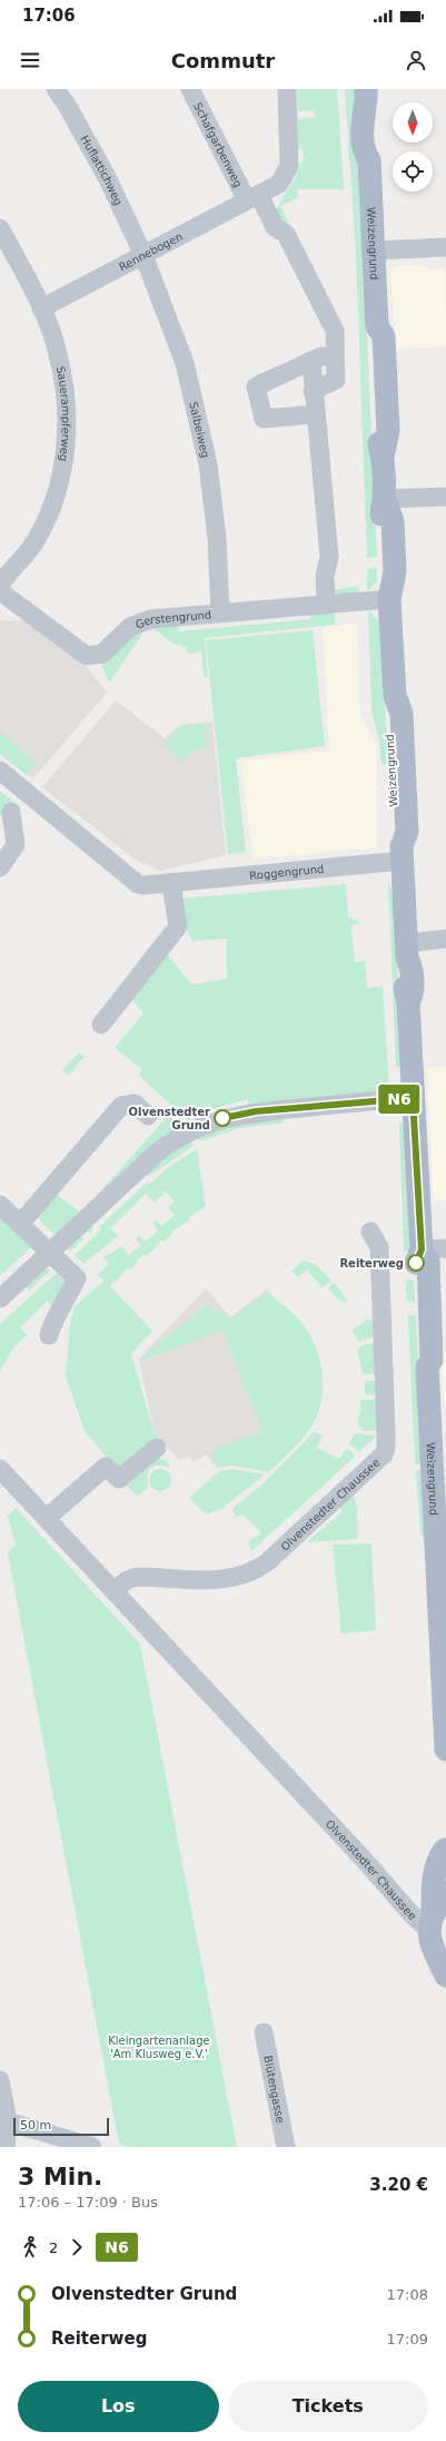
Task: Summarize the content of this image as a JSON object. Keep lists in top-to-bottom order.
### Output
{
  "streets": {
    "main road": ["Weizengrund"],
    "street": [
      "Schafgarbenweg",
      "Huflattichweg",
      "Rennebogen",
      "Sauerampferweg",
      "Salbeiweg",
      "Gerstengrund",
      "Roggengrund",
      "Olvenstedter Chaussee",
      "Blütengasse"
    ]
  },
  "crossings": [
    ["Schafgarbenweg", "Rennebogen"],
    ["Huflattichweg", "Rennebogen"],
    ["Huflattichweg", "Salbeiweg"],
    ["Weizengrund", "Gerstengrund"],
    ["Weizengrund", "Roggengrund"],
    ["Rennebogen", "Sauerampferweg"],
    ["Rennebogen", "Salbeiweg"],
    ["Salbeiweg", "Gerstengrund"]
  ],
  "parks": ["Kleingartenanlage 'Am Klusweg e.V.'"],
  "places": ["Olvenstedter Grund", "Reiterweg"],
  "lines": ["bus line N6"],
  "scale_bar": "50 m",
  "north": "bottom",
  "page": {
    "status": "17:06",
    "header": "Commutr",
    "on_map": "N6",
    "scale": "50 m",
    "heading": ["3 Min.", "17:06 – 17:09 · Bus", "3.20 €"],
    "legs": ["2", "N6"],
    "list": [
      {
        "name": "Olvenstedter Grund",
        "value": "17:08"
      },
      {
        "name": "Reiterweg",
        "value": "17:09"
      }
    ],
    "buttons": ["Los", "Tickets"]
  }
}
